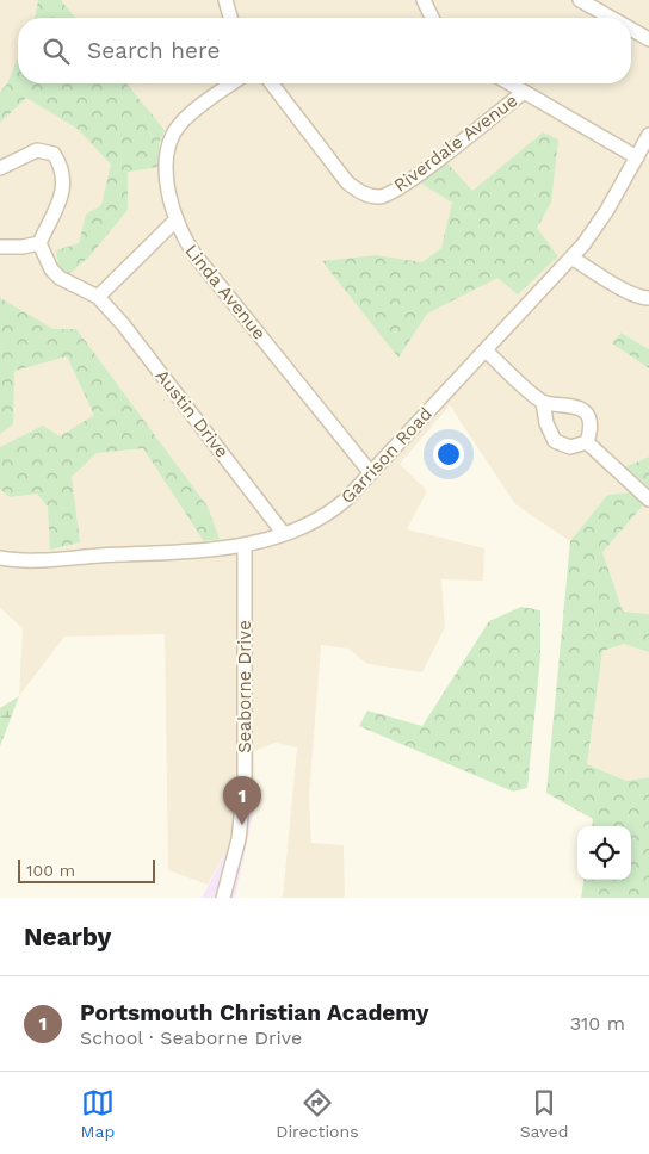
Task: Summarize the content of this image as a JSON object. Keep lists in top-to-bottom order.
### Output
{
  "streets": {
    "street": [
      "Riverdale Avenue",
      "Linda Avenue",
      "Austin Drive",
      "Garrison Road",
      "Seaborne Drive"
    ]
  },
  "crossings": [
    ["Linda Avenue", "Garrison Road"],
    ["Austin Drive", "Garrison Road"],
    ["Garrison Road", "Seaborne Drive"]
  ],
  "scale_bar": "100 m",
  "page": {
    "search": "Search here",
    "pins": "1",
    "scale": "100 m",
    "heading": "Nearby",
    "list": [
      {
        "mark": "1",
        "name": "Portsmouth Christian Academy",
        "note": "School · Seaborne Drive",
        "value": "310 m"
      }
    ],
    "nav": ["Map", "Directions", "Saved"]
  }
}
